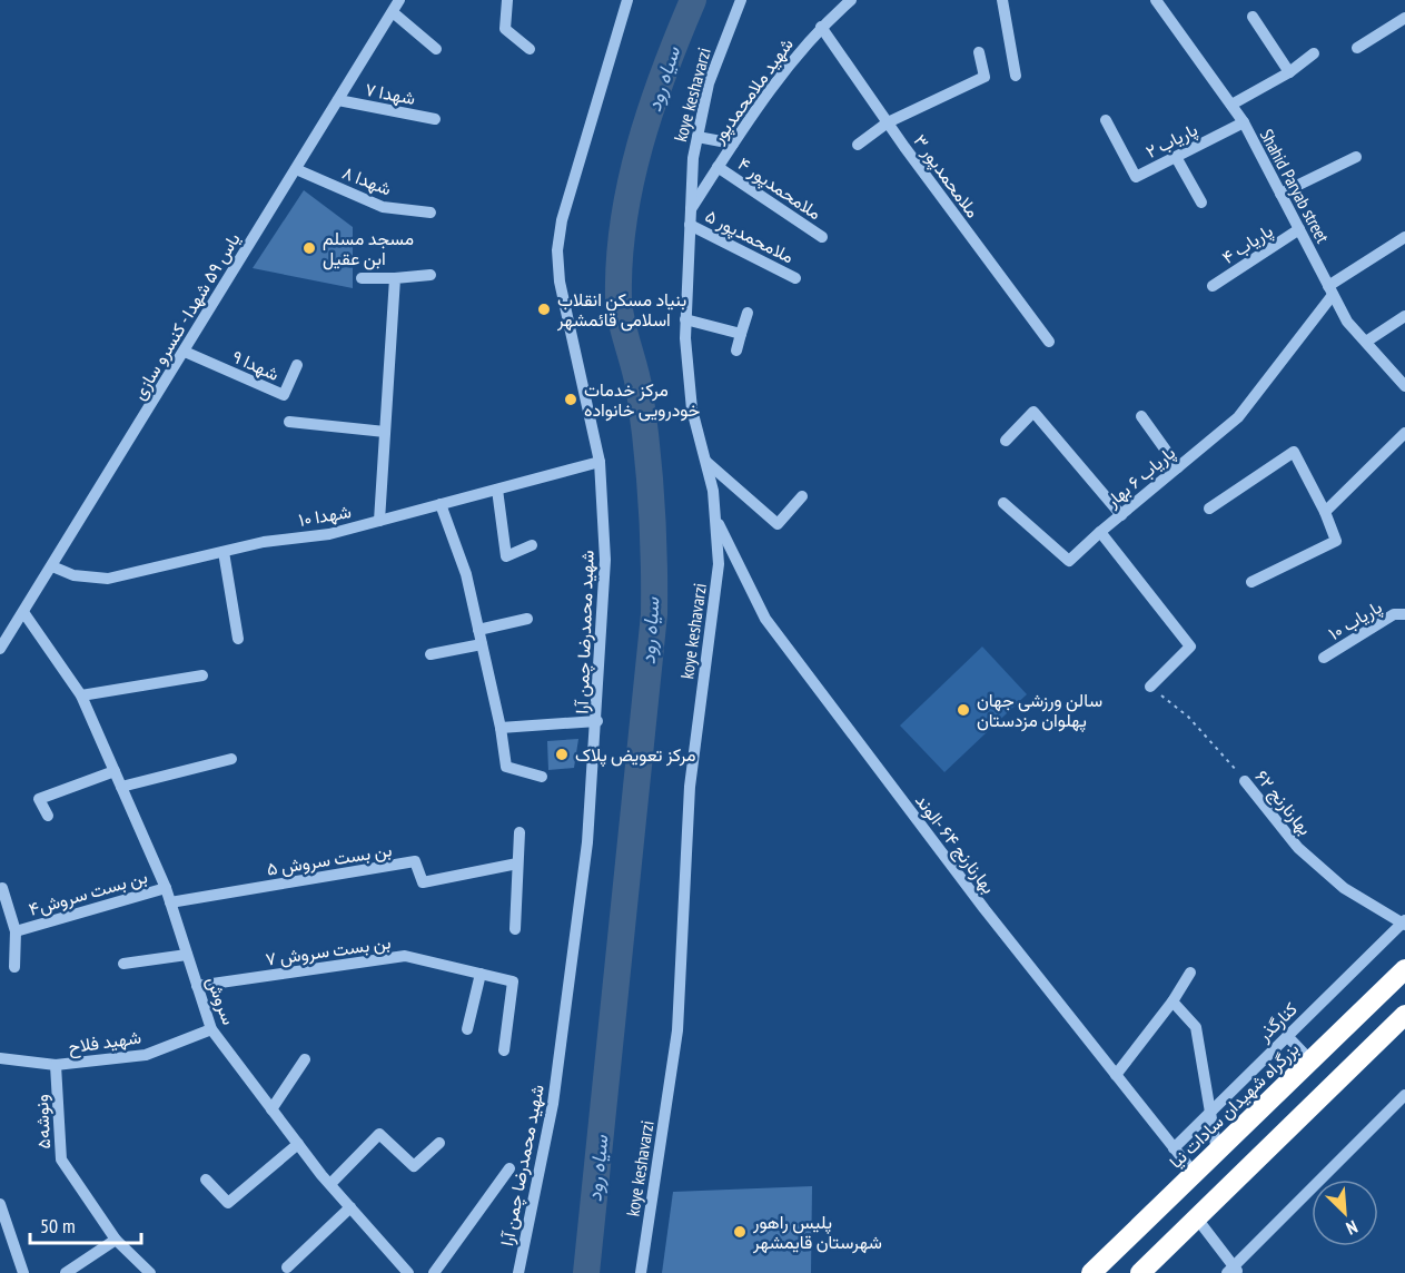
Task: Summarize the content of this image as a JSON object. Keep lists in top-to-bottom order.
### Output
{
  "streets": {
    "highway": ["بزرگراه شهیدان سادات نیا"],
    "street": [
      "شهید ملامحمدپور",
      "شهدا ۷",
      "koye keshavarzi",
      "پاریاب ۲",
      "ملامحمدپور ۳",
      "شهدا ۸",
      "Shahid Paryab street",
      "ملامحمدپور ۴",
      "ملامحمدپور ۵",
      "پاریاب ۴",
      "یاس ۵۹ شهدا - کنسرو سازی",
      "شهدا ۹",
      "پاریاب ۶ بهار",
      "شهدا ۱۰",
      "پاریاب ۱۰",
      "شهید محمدرضا چمن آرا",
      "بهارنارنج ۶۲",
      "بهارنارنج ۶۴ -الوند",
      "بن بست سروش ۵",
      "بن بست سروش۴",
      "بن بست سروش ۷",
      "سروش",
      "کنارگذر",
      "شهید فلاح",
      "ونوشه۵"
    ]
  },
  "crossings": [
    ["شهید ملامحمدپور", "koye keshavarzi"],
    ["شهید ملامحمدپور", "ملامحمدپور ۳"],
    ["شهید ملامحمدپور", "ملامحمدپور ۴"],
    ["شهدا ۷", "یاس ۵۹ شهدا - کنسرو سازی"],
    ["koye keshavarzi", "ملامحمدپور ۵"],
    ["koye keshavarzi", "بهارنارنج ۶۴ -الوند"],
    ["پاریاب ۲", "Shahid Paryab street"],
    ["شهدا ۸", "یاس ۵۹ شهدا - کنسرو سازی"],
    ["Shahid Paryab street", "پاریاب ۴"],
    ["Shahid Paryab street", "پاریاب ۶ بهار"],
    ["یاس ۵۹ شهدا - کنسرو سازی", "شهدا ۹"],
    ["یاس ۵۹ شهدا - کنسرو سازی", "شهدا ۱۰"],
    ["یاس ۵۹ شهدا - کنسرو سازی", "سروش"],
    ["پاریاب ۶ بهار", "بهارنارنج ۶۲"],
    ["شهدا ۱۰", "شهید محمدرضا چمن آرا"],
    ["بهارنارنج ۶۲", "کنارگذر"],
    ["بهارنارنج ۶۴ -الوند", "کنارگذر"],
    ["بهارنارنج ۶۴ -الوند", "بزرگراه شهیدان سادات نیا"],
    ["بن بست سروش ۵", "سروش"],
    ["بن بست سروش۴", "سروش"],
    ["بن بست سروش ۷", "سروش"],
    ["سروش", "شهید فلاح"],
    ["شهید فلاح", "ونوشه۵"]
  ],
  "water": ["سیاه رود"],
  "places": [
    "مسجد مسلم ابن عقیل",
    "بنیاد مسکن انقلاب اسلامی قائمشهر",
    "مرکز خدمات خودرویی خانواده",
    "سالن ورزشی جهان پهلوان مزدستان",
    "مرکز تعویض پلاک",
    "پلیس راهور شهرستان قایمشهر"
  ],
  "scale_bar": "50 m",
  "north": "bottom right"
}
